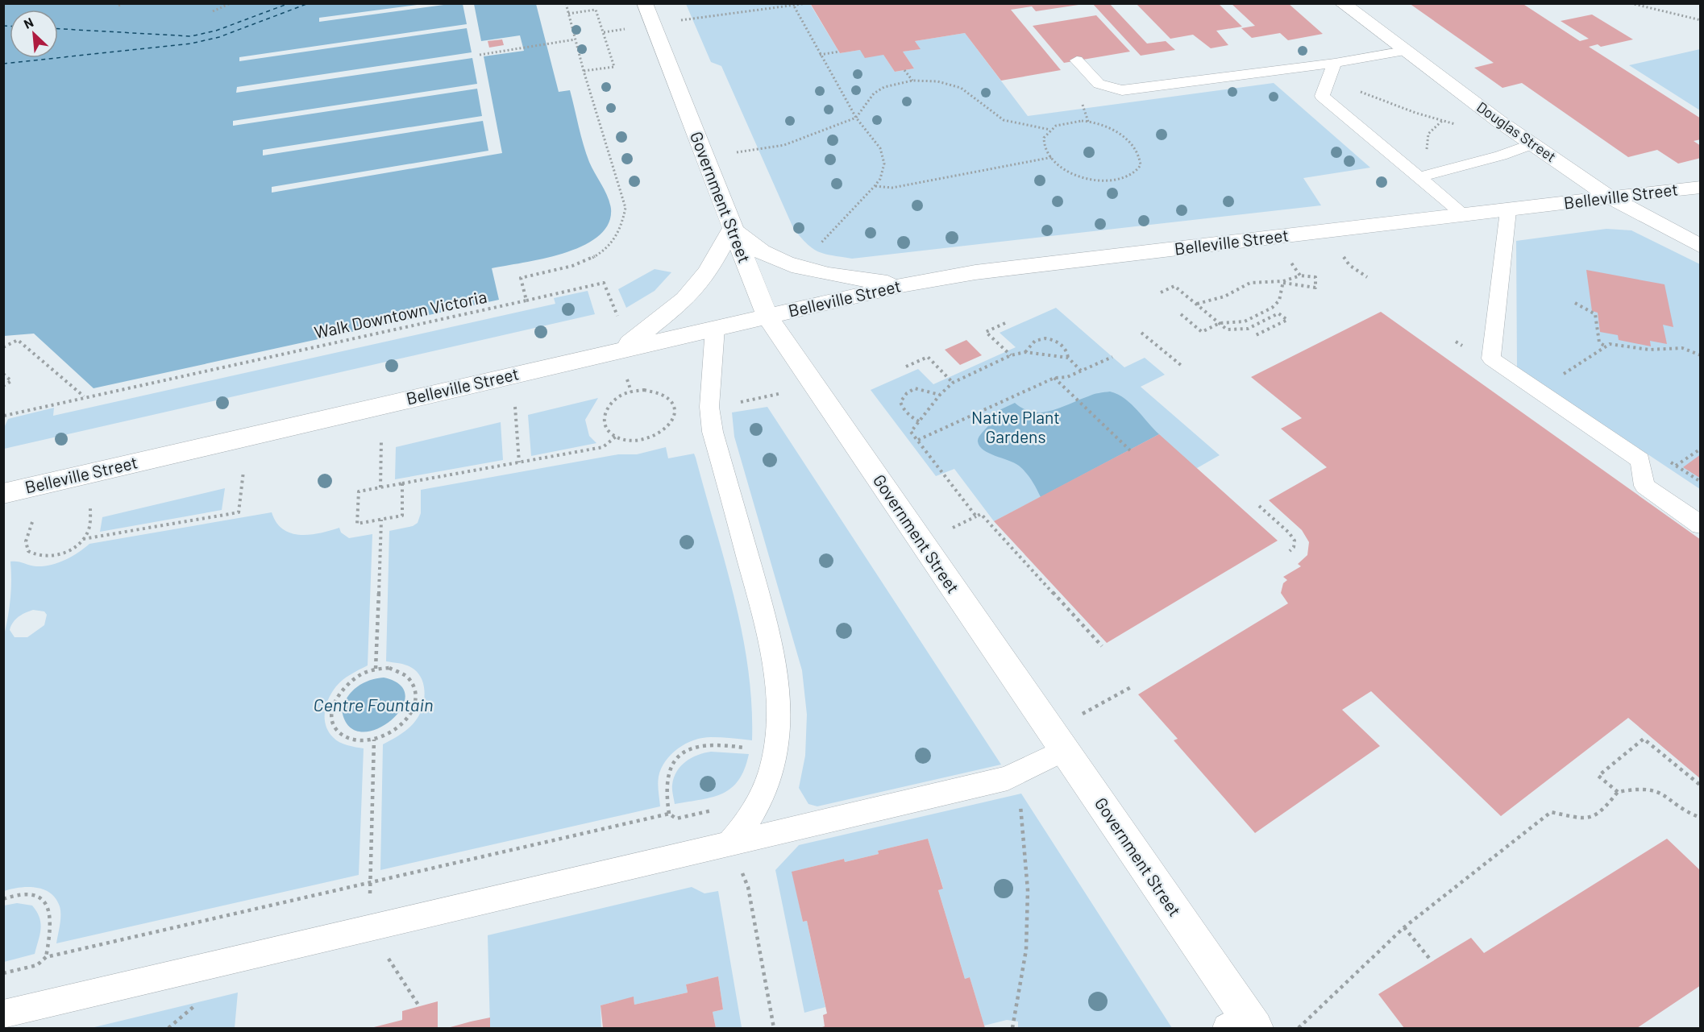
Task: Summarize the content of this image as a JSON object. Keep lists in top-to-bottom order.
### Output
{
  "streets": {
    "main road": ["Douglas Street", "Belleville Street", "Government Street"],
    "path": ["Walk Downtown Victoria"]
  },
  "crossings": [
    ["Douglas Street", "Belleville Street"],
    ["Belleville Street", "Government Street"]
  ],
  "water": ["Centre Fountain"],
  "parks": ["Native Plant Gardens"],
  "north": "top left"
}
